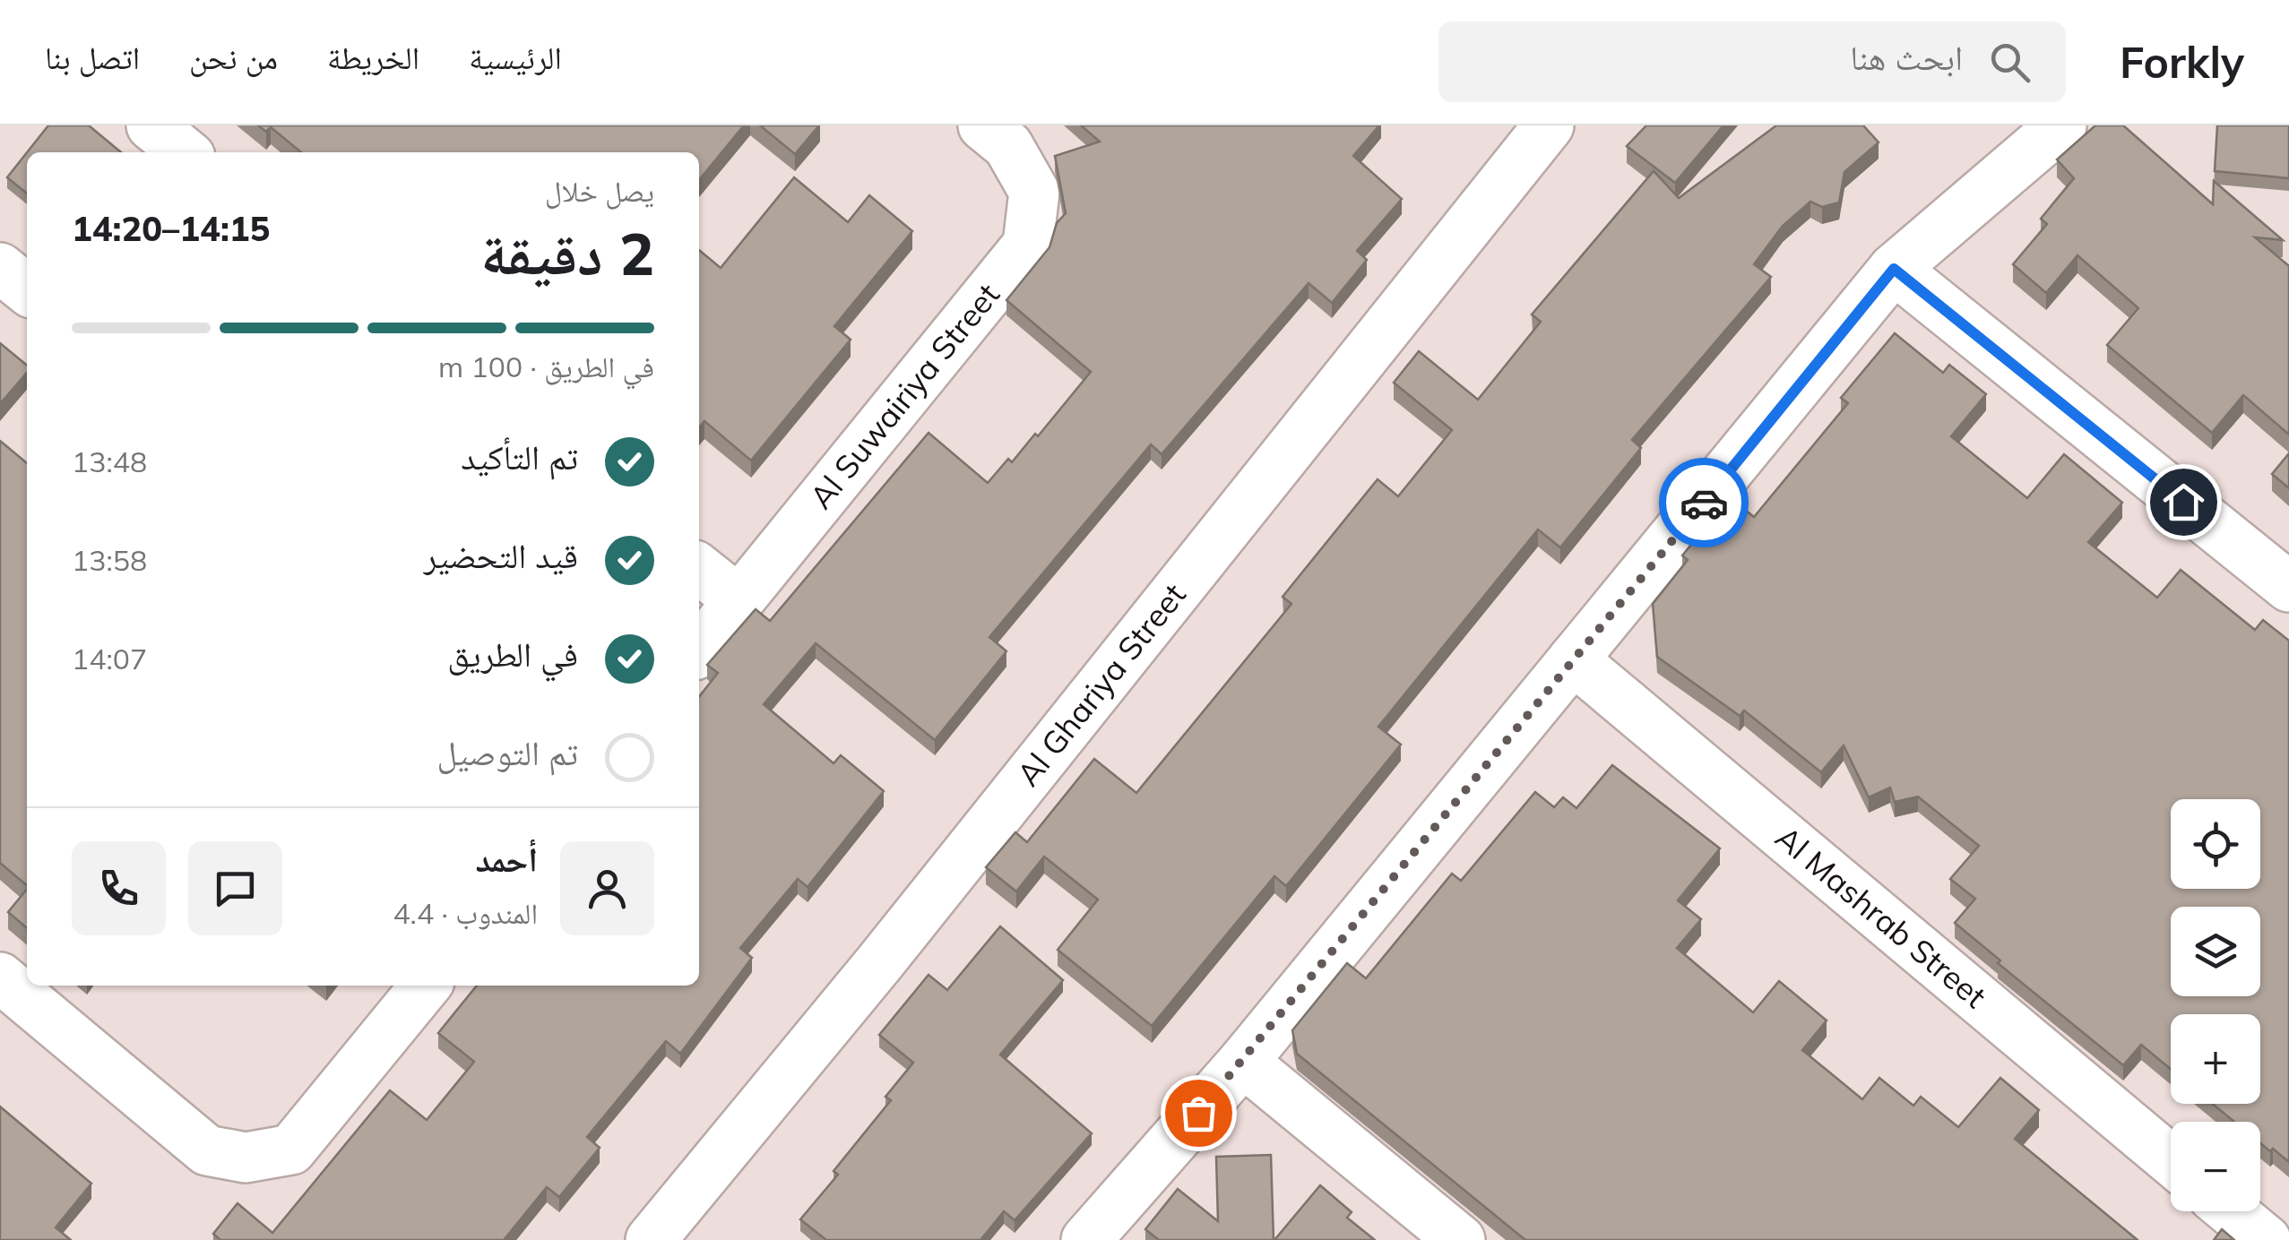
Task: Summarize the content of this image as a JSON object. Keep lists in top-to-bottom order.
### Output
{
  "streets": {
    "street": ["Al Suwairiya Street", "Al Ghariya Street", "Al Mashrab Street"]
  },
  "page": {
    "header": "Forkly",
    "search": "ابحث هنا",
    "nav": [
      "الرئيسية",
      "الخريطة",
      "من نحن",
      "اتصل بنا"
    ],
    "heading": ["2 دقيقة", "يصل خلال", "14:15–14:20"],
    "panel": ["أحمد", "المندوب · 4.4"],
    "bar": "في الطريق · 100 m",
    "list": [
      ["تم التأكيد", "13:48"],
      ["قيد التحضير", "13:58"],
      ["في الطريق", "14:07"],
      "تم التوصيل"
    ],
    "map_buttons": ["+", "−"]
  }
}
